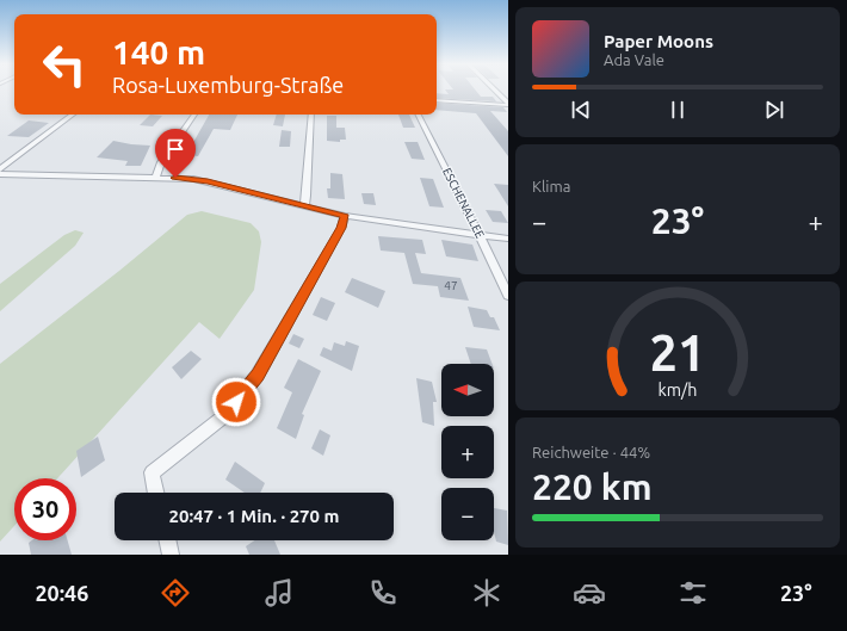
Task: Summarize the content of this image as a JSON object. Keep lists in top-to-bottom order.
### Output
{
  "streets": {
    "street": ["ESCHENALLEE"]
  },
  "house_numbers": ["47"],
  "north": "left",
  "page": {
    "turn": ["140 m", "Rosa-Luxemburg-Straße"],
    "song": ["Paper Moons", "Ada Vale"],
    "tile": [
      "Klima",
      ["Reichweite · 44%", "220 km"]
    ],
    "heat": ["−", "23°", "+"],
    "map_buttons": ["+", "−"],
    "limit": "30",
    "trip": "20:47 · 1 Min. · 270 m",
    "tabs": ["20:46", "23°"],
    "gauge": ["21", "km/h"]
  }
}
